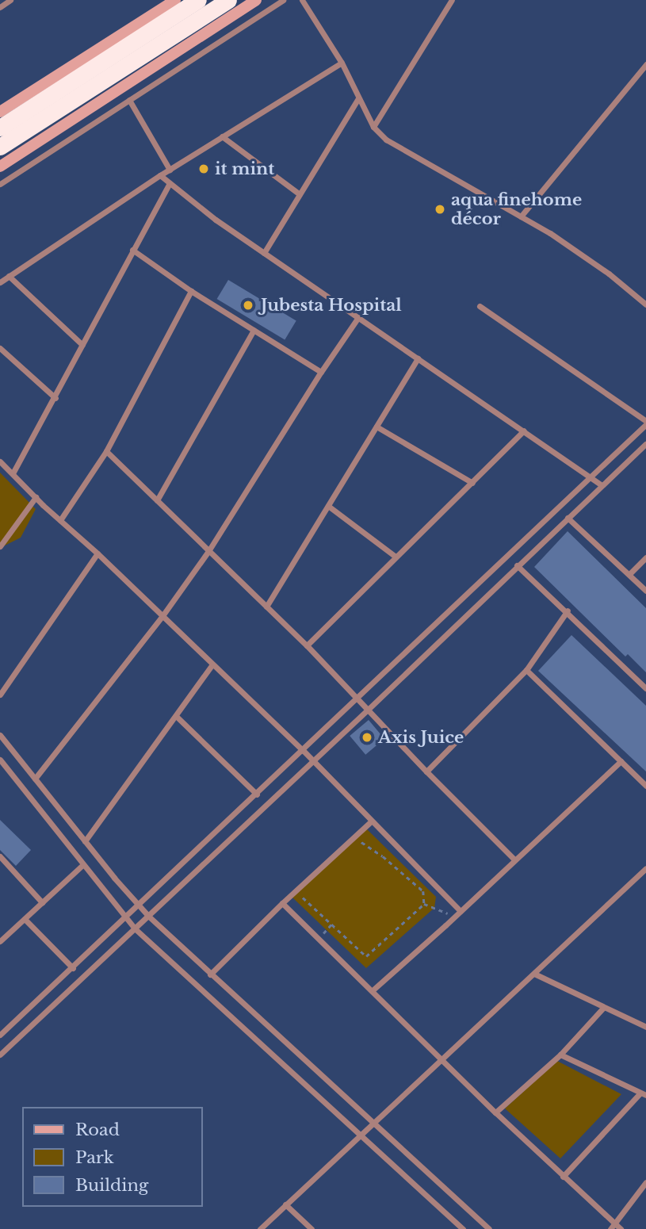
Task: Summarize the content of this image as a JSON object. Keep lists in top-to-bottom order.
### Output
{
  "places": [
    "it mint",
    "aqua finehome décor",
    "Jubesta Hospital",
    "Axis Juice"
  ],
  "legend": ["Road", "Park", "Building"]
}
